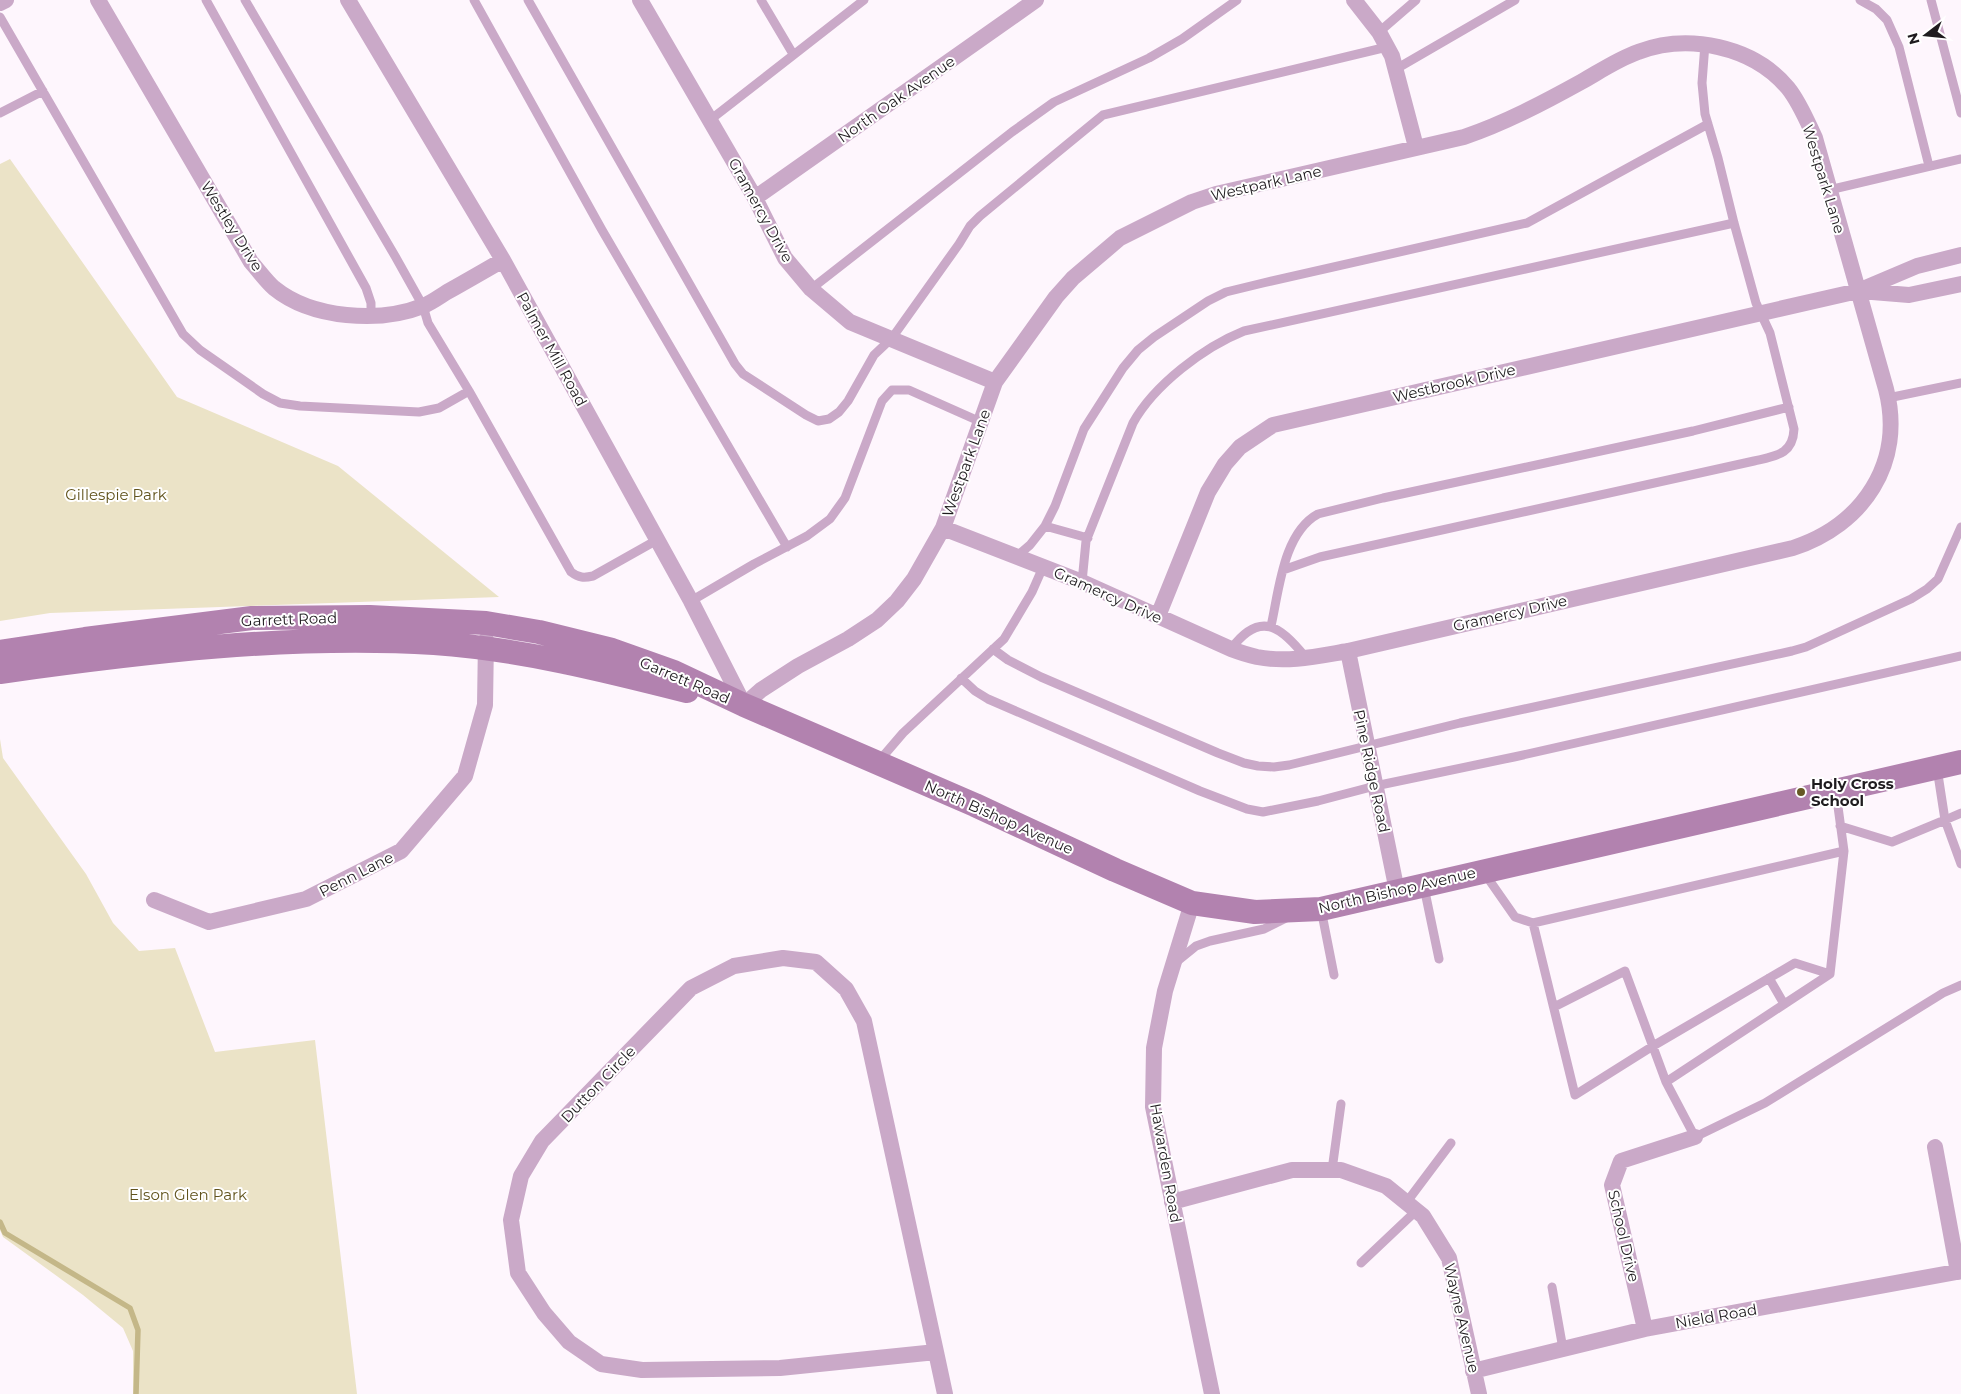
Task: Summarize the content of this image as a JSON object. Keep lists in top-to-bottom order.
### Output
{
  "streets": {
    "main road": ["Garrett Road", "North Bishop Avenue"],
    "street": [
      "North Oak Avenue",
      "Westpark Lane",
      "Gramercy Drive",
      "Westley Drive",
      "Palmer Mill Road",
      "Westbrook Drive",
      "Pine Ridge Road",
      "Penn Lane",
      "Dutton Circle",
      "Hawarden Road",
      "School Drive",
      "Nield Road",
      "Wayne Avenue"
    ]
  },
  "crossings": [
    ["North Oak Avenue", "Gramercy Drive"],
    ["Westpark Lane", "Gramercy Drive"],
    ["Westpark Lane", "Palmer Mill Road"],
    ["Westpark Lane", "Westbrook Drive"],
    ["Westpark Lane", "Garrett Road"],
    ["Westpark Lane", "North Bishop Avenue"],
    ["Gramercy Drive", "Westbrook Drive"],
    ["Gramercy Drive", "Pine Ridge Road"],
    ["Westley Drive", "Palmer Mill Road"],
    ["Palmer Mill Road", "Garrett Road"],
    ["Palmer Mill Road", "North Bishop Avenue"],
    ["Garrett Road", "North Bishop Avenue"],
    ["Garrett Road", "Penn Lane"],
    ["Pine Ridge Road", "North Bishop Avenue"],
    ["North Bishop Avenue", "Hawarden Road"],
    ["Hawarden Road", "Wayne Avenue"],
    ["School Drive", "Nield Road"],
    ["Nield Road", "Wayne Avenue"]
  ],
  "parks": ["Gillespie Park", "Elson Glen Park"],
  "places": ["Holy Cross School"],
  "north": "left"
}
